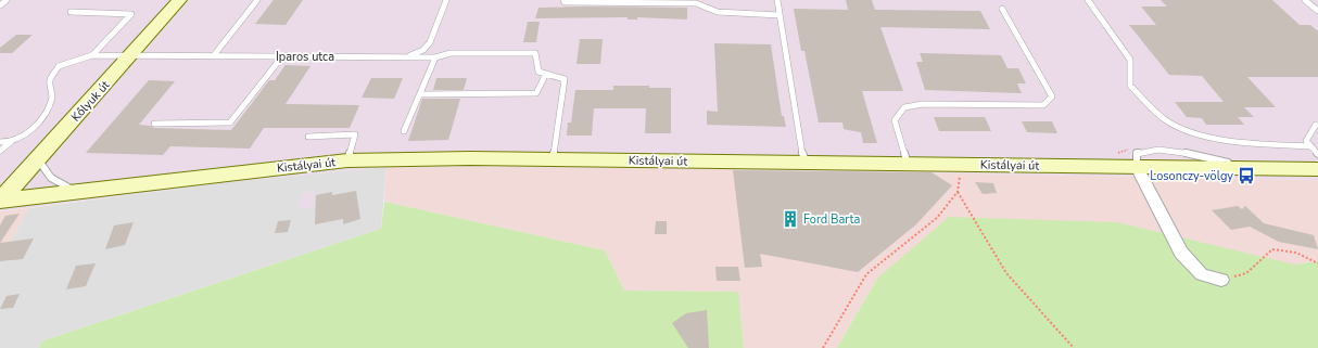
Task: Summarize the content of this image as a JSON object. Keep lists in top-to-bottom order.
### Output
{
  "streets": {
    "main road": ["Kőlyuk út", "Kistályai út"],
    "lane": ["Iparos utca"]
  },
  "crossings": [
    ["Iparos utca", "Kőlyuk út"],
    ["Kőlyuk út", "Kistályai út"]
  ],
  "places": {
    "bus stop": ["Losonczy-völgy"],
    "building": ["Ford Barta"]
  }
}
